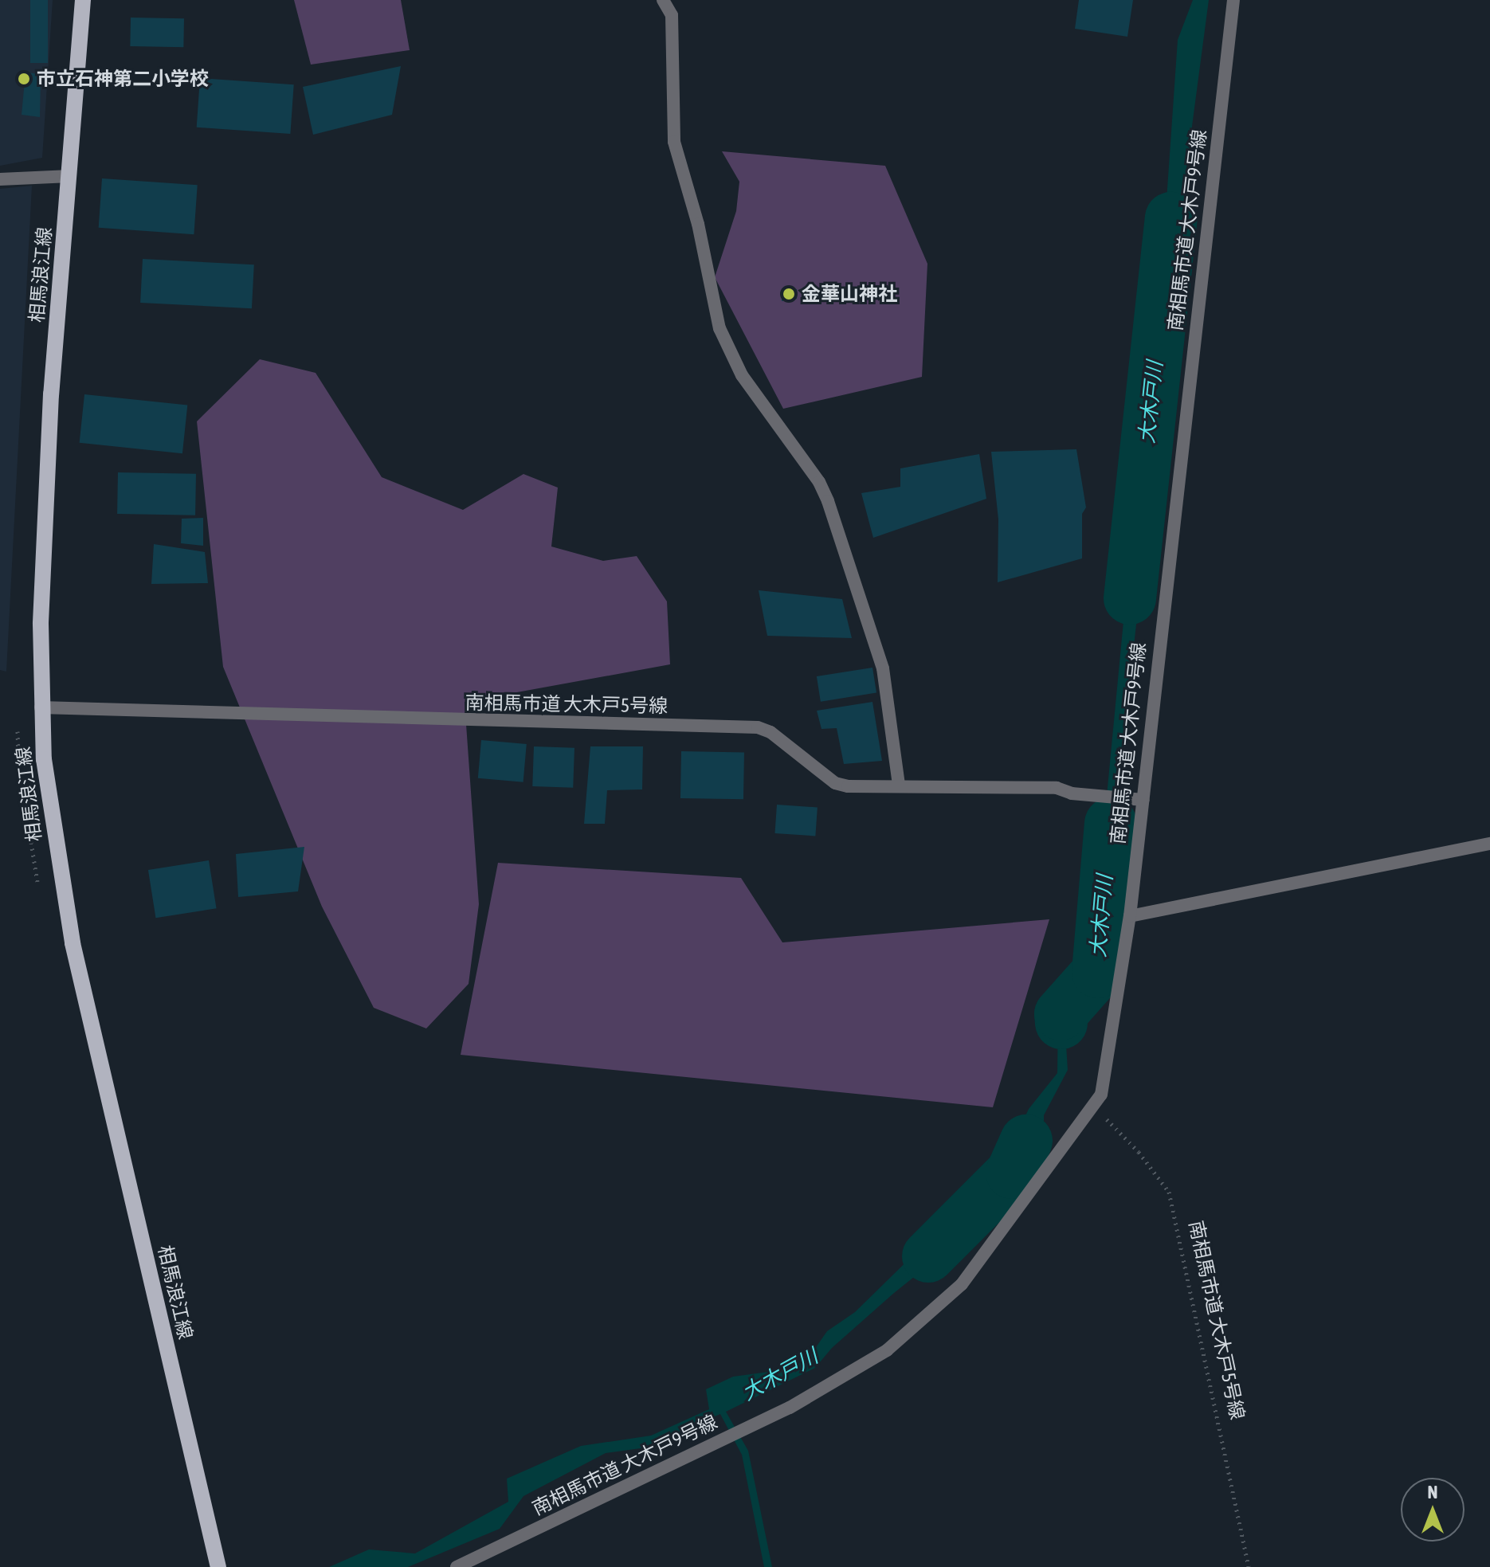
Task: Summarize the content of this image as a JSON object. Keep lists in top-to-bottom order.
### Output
{
  "streets": {
    "main road": ["相馬浪江線"],
    "street": ["南相馬市道 大木戸9号線", "南相馬市道 大木戸5号線"]
  },
  "crossings": [
    ["南相馬市道 大木戸9号線", "南相馬市道 大木戸5号線"],
    ["相馬浪江線", "南相馬市道 大木戸5号線"]
  ],
  "water": ["大木戸川"],
  "places": ["市立石神第二小学校", "金華山神社"],
  "north": "top"
}
